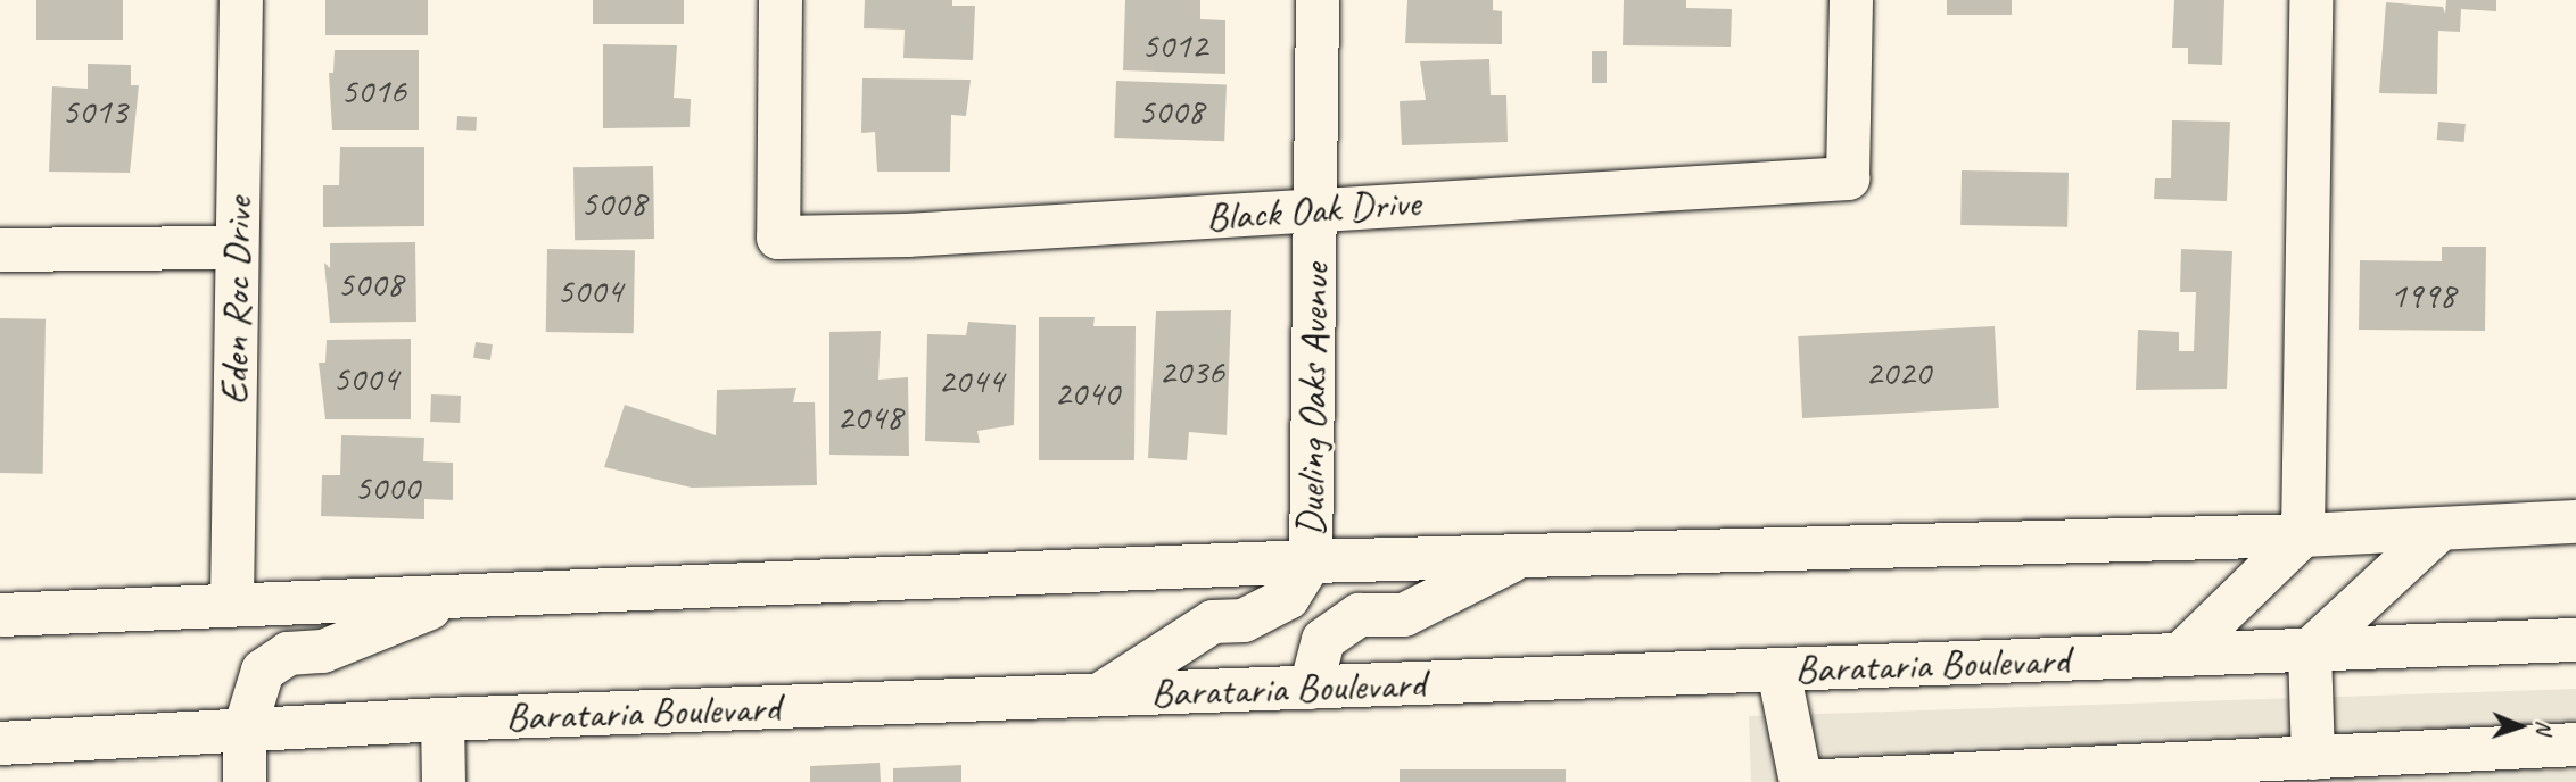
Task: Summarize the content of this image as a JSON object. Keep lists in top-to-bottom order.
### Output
{
  "streets": {
    "main road": [
      "Black Oak Drive",
      "Eden Roc Drive",
      "Dueling Oaks Avenue",
      "Barataria Boulevard"
    ]
  },
  "crossings": [
    ["Black Oak Drive", "Dueling Oaks Avenue"]
  ],
  "house_numbers": [
    "5012",
    "5016",
    "5013",
    "5008",
    "5008",
    "5008",
    "5004",
    "1998",
    "2036",
    "2020",
    "5004",
    "2044",
    "2040",
    "2048",
    "5000"
  ],
  "north": "right"
}
